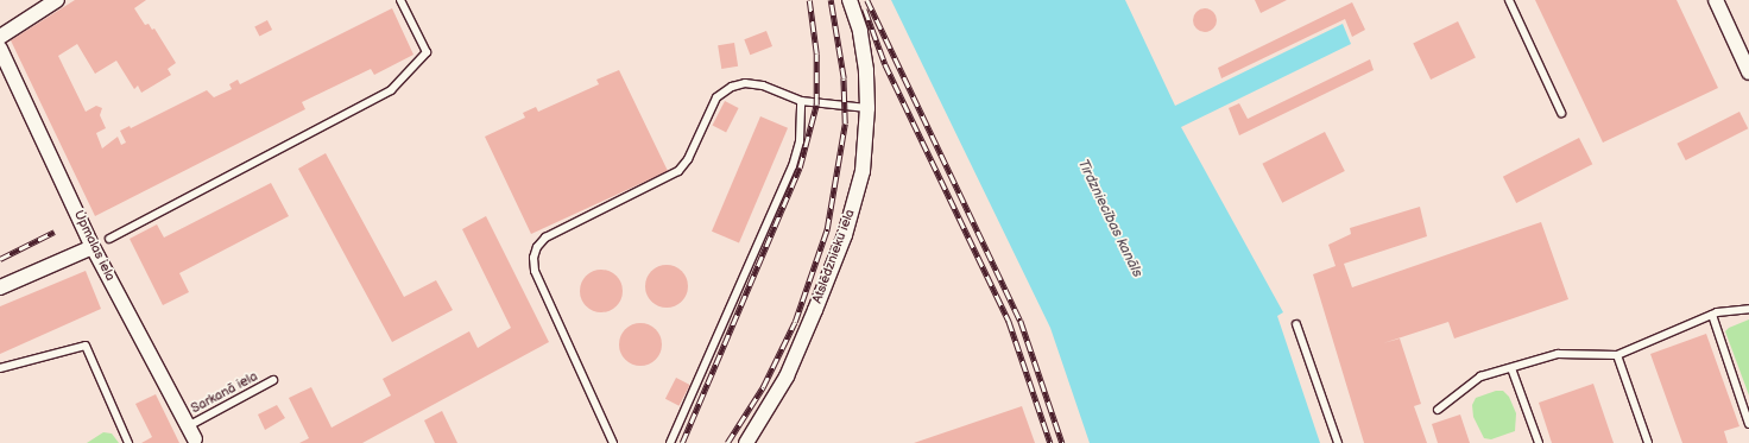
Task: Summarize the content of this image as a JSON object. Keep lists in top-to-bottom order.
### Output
{
  "streets": {
    "street": ["Upmalas iela", "Atslēdznieku iela"],
    "lane": ["Sarkanā iela"]
  },
  "crossings": [
    ["Upmalas iela", "Sarkanā iela"]
  ],
  "water": ["Tirdzniecības kanāls"]
}
